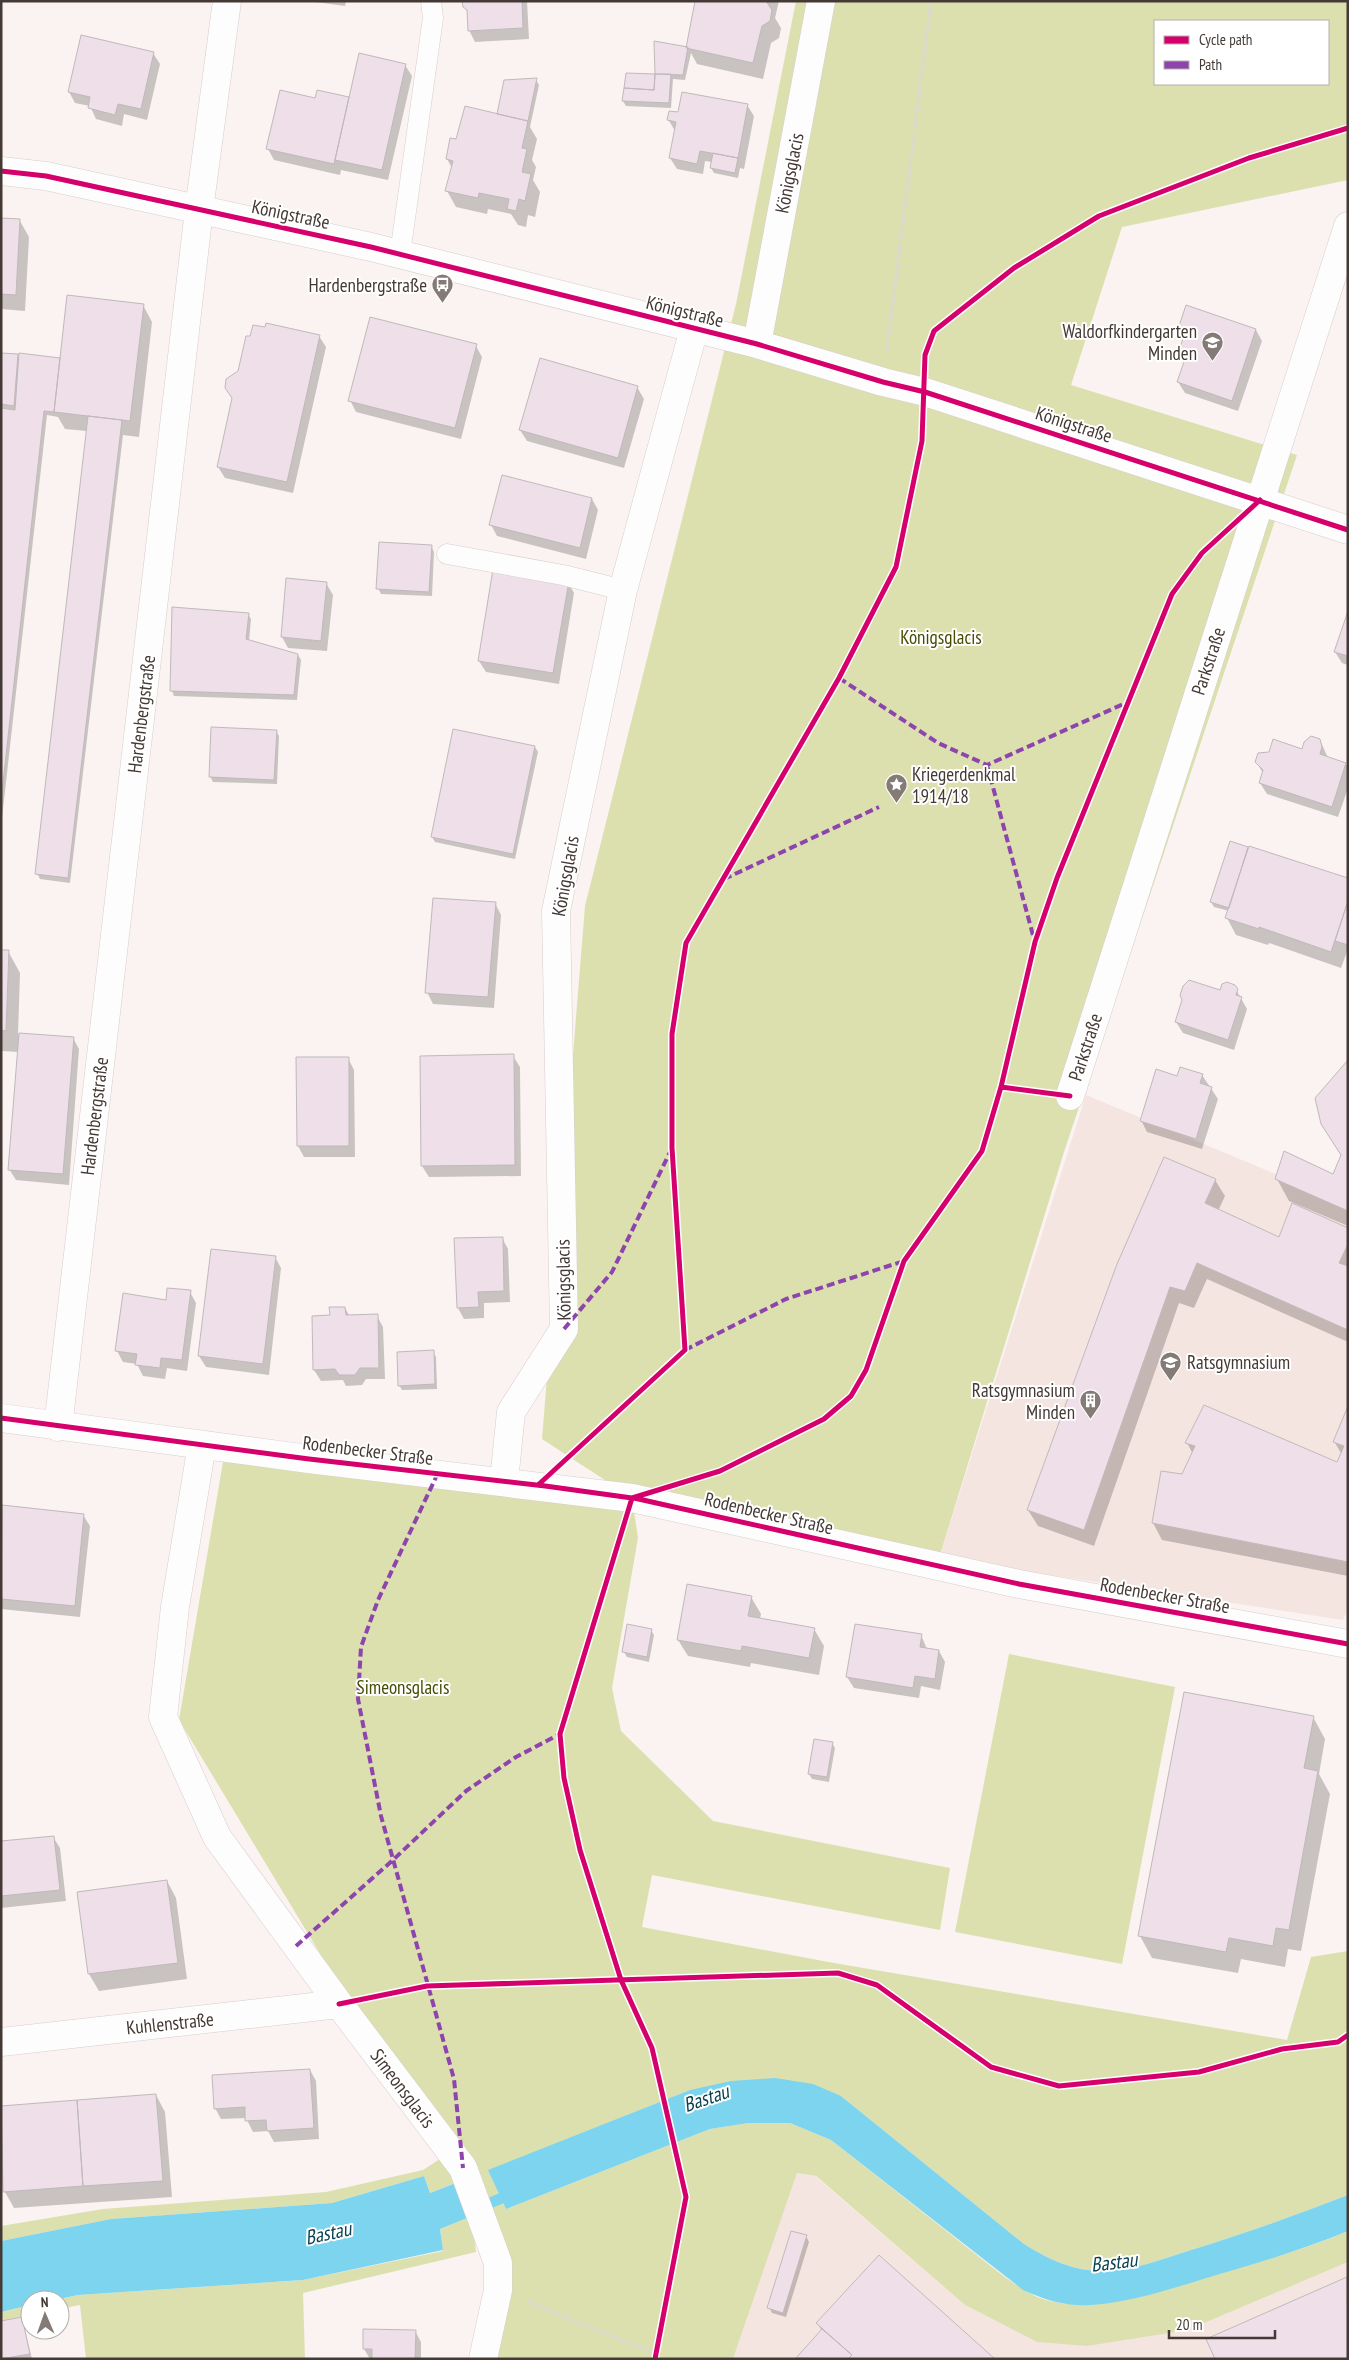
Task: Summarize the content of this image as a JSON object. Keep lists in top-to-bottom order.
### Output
{
  "streets": {
    "street": [
      "Königsglacis",
      "Königstraße",
      "Parkstraße",
      "Hardenbergstraße",
      "Rodenbecker Straße",
      "Kuhlenstraße",
      "Simeonsglacis"
    ]
  },
  "crossings": [
    ["Königsglacis", "Königstraße"],
    ["Königsglacis", "Rodenbecker Straße"],
    ["Königstraße", "Parkstraße"],
    ["Königstraße", "Hardenbergstraße"],
    ["Hardenbergstraße", "Rodenbecker Straße"],
    ["Rodenbecker Straße", "Simeonsglacis"],
    ["Kuhlenstraße", "Simeonsglacis"]
  ],
  "water": ["Bastau"],
  "parks": ["Königsglacis", "Simeonsglacis"],
  "places": {
    "bus stop": ["Hardenbergstraße"],
    "school or university": ["Waldorfkindergarten Minden", "Ratsgymnasium"],
    "place": ["Kriegerdenkmal 1914/18"],
    "building": ["Ratsgymnasium Minden"]
  },
  "legend": ["Cycle path", "Path"],
  "scale_bar": "20 m",
  "north": "top"
}
